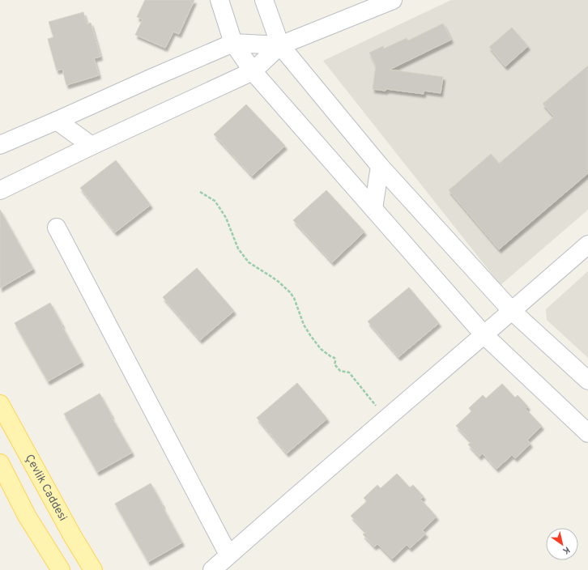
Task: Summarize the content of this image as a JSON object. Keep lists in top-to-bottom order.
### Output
{
  "streets": {
    "main road": ["Çevlik Caddesi"]
  },
  "north": "bottom right"
}
